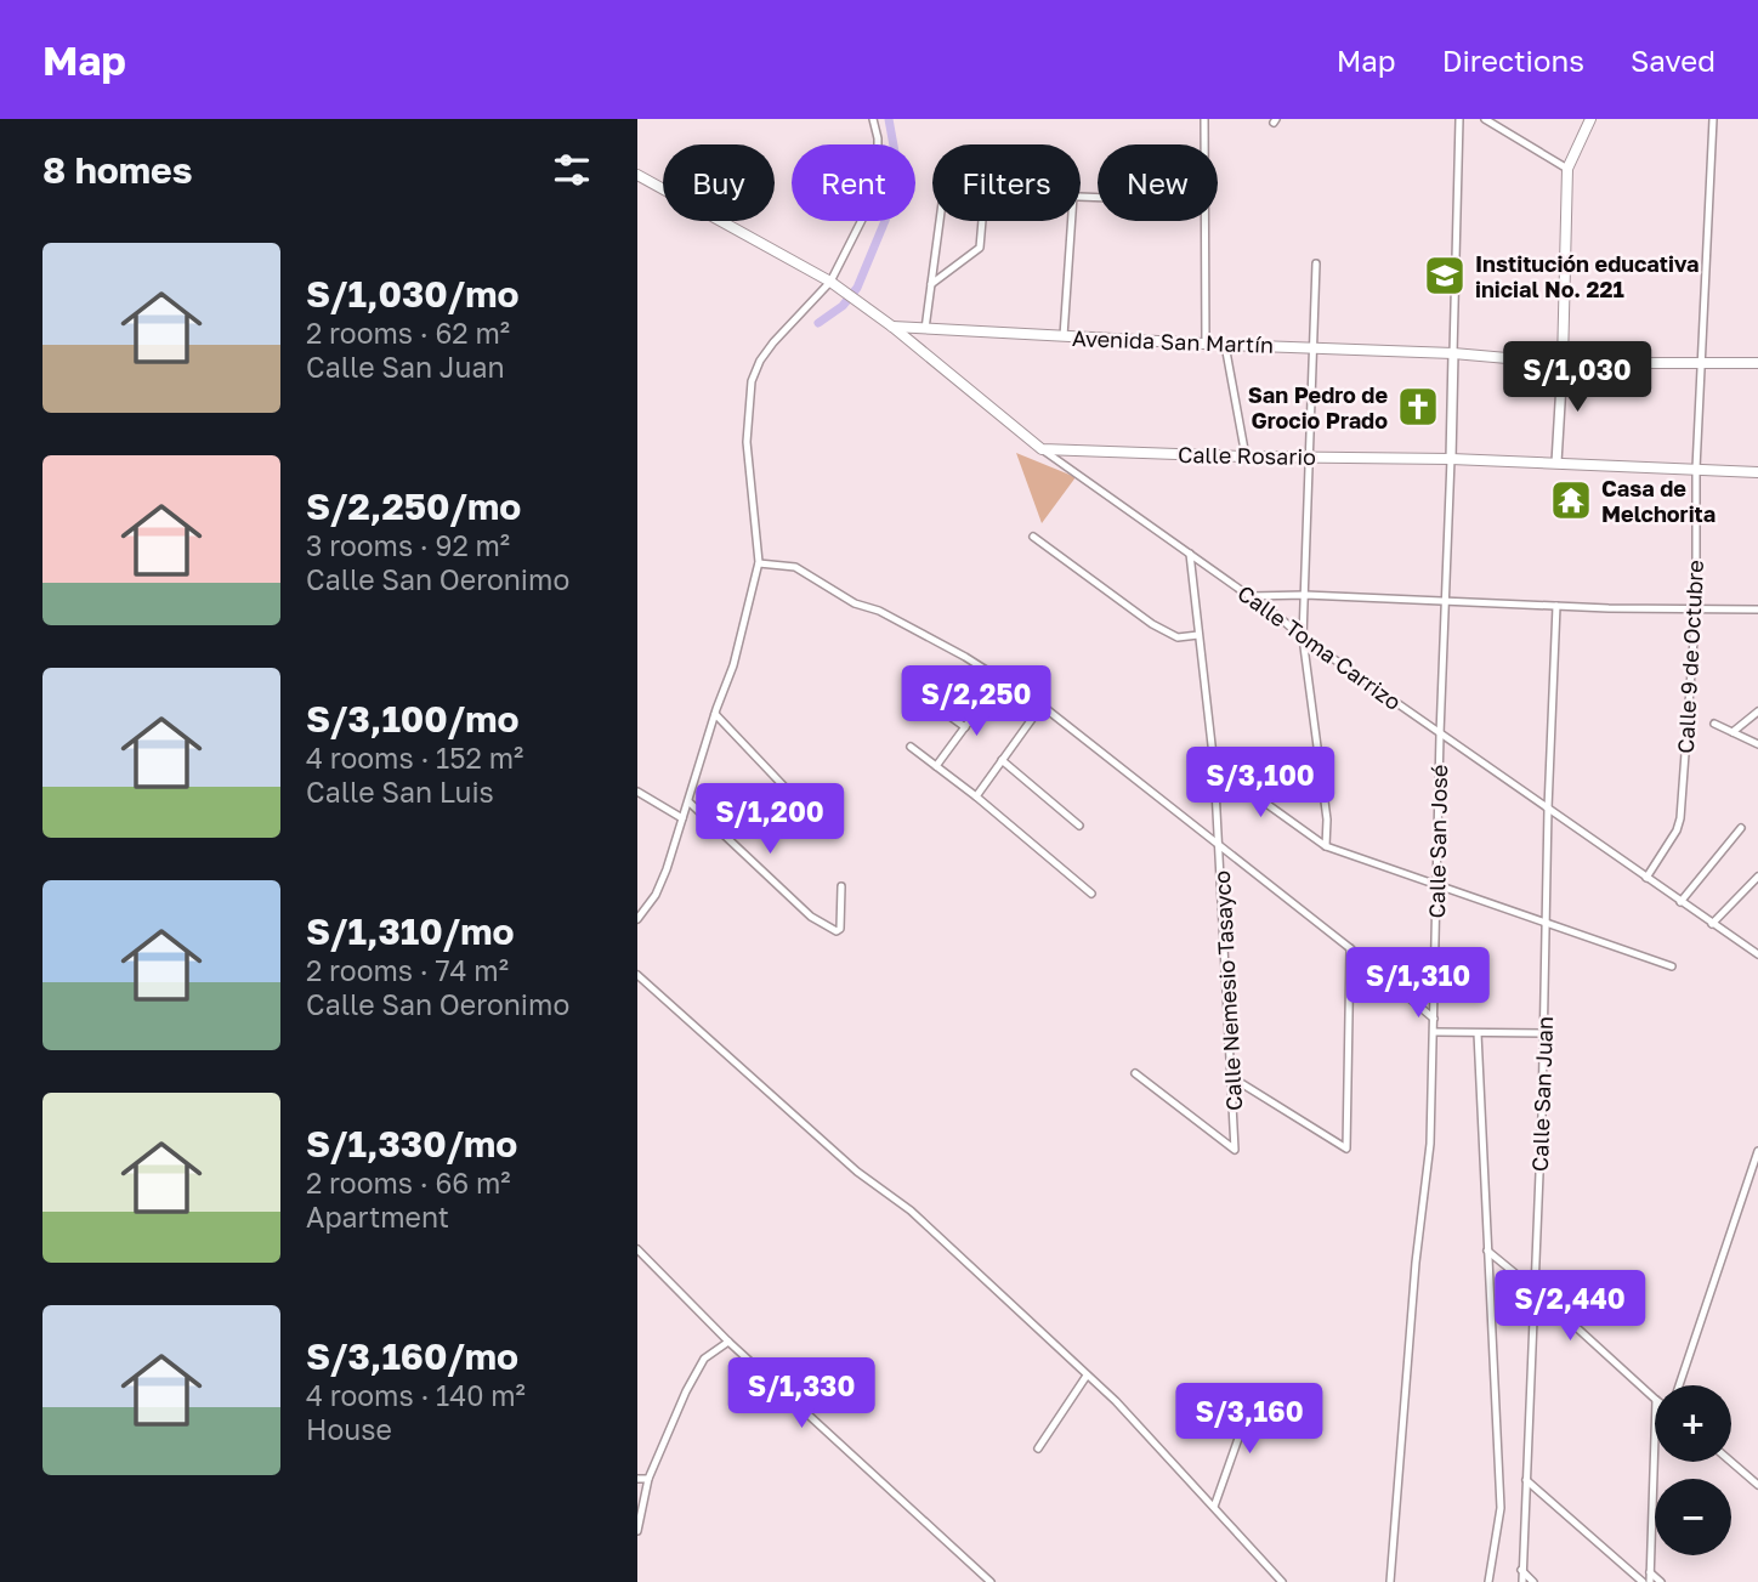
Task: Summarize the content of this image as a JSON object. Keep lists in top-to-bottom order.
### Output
{
  "streets": {
    "main road": ["Avenida San Martín", "Calle Rosario", "Calle Toma Carrizo"],
    "street": [
      "Calle 9 de Octubre",
      "Calle San José",
      "Calle Nemesio Tasayco",
      "Calle San Juan"
    ]
  },
  "crossings": [
    ["Avenida San Martín", "Calle Toma Carrizo"],
    ["Avenida San Martín", "Calle 9 de Octubre"],
    ["Avenida San Martín", "Calle San José"],
    ["Calle Rosario", "Calle Toma Carrizo"],
    ["Calle Rosario", "Calle 9 de Octubre"],
    ["Calle Rosario", "Calle San José"],
    ["Calle Toma Carrizo", "Calle 9 de Octubre"],
    ["Calle Toma Carrizo", "Calle San José"],
    ["Calle Toma Carrizo", "Calle Nemesio Tasayco"],
    ["Calle Toma Carrizo", "Calle San Juan"]
  ],
  "places": {
    "school or university": ["Institución educativa inicial No. 221"],
    "church": ["San Pedro de Grocio Prado"],
    "temple": ["Casa de Melchorita"]
  },
  "page": {
    "header": "Map",
    "nav": ["Map", "Directions", "Saved"],
    "heading": "8 homes",
    "chip": [
      "Buy",
      "Rent",
      "Filters",
      "New"
    ],
    "list": [
      {
        "name": "S/1,030/mo",
        "note": "2 rooms · 62 m² · Calle San Juan"
      },
      {
        "name": "S/2,250/mo",
        "note": "3 rooms · 92 m² · Calle San Oeronimo"
      },
      {
        "name": "S/3,100/mo",
        "note": "4 rooms · 152 m² · Calle San Luis"
      },
      {
        "name": "S/1,310/mo",
        "note": "2 rooms · 74 m² · Calle San Oeronimo"
      },
      {
        "name": "S/1,330/mo",
        "note": "2 rooms · 66 m² · Apartment"
      },
      {
        "name": "S/3,160/mo",
        "note": "4 rooms · 140 m² · House"
      }
    ],
    "price": [
      "S/1,030",
      "S/2,250",
      "S/3,100",
      "S/1,200",
      "S/1,310",
      "S/2,440",
      "S/1,330",
      "S/3,160"
    ],
    "map_buttons": ["+", "−"]
  }
}
